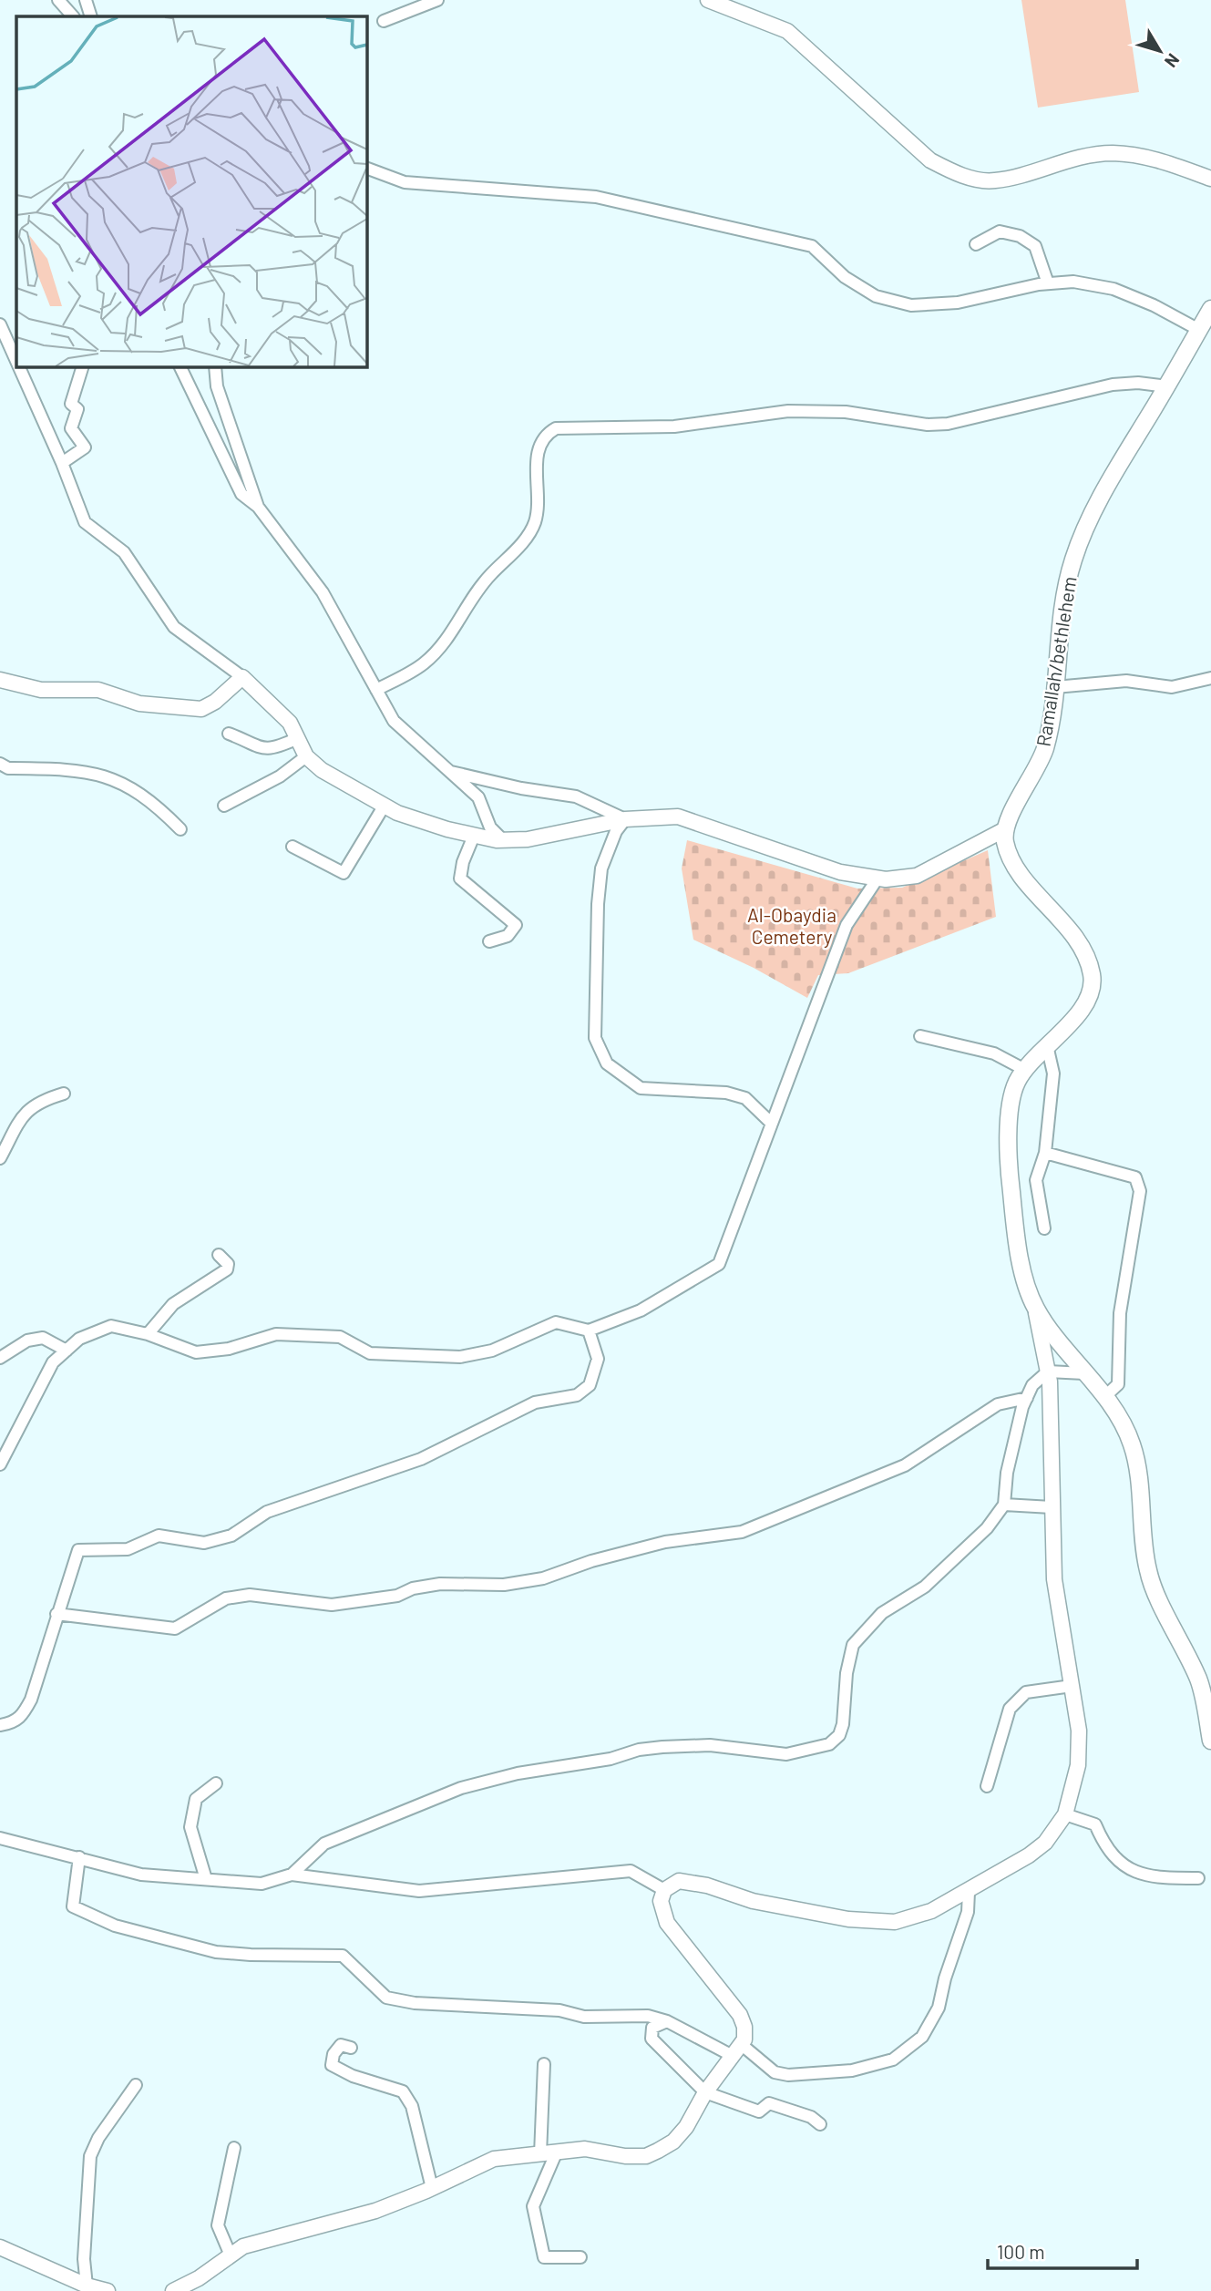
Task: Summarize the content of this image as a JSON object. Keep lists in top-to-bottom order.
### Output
{
  "streets": {
    "main road": ["Ramallah/bethlehem"]
  },
  "parks": ["Al-Obaydia Cemetery"],
  "scale_bar": "100 m",
  "north": "bottom right"
}
